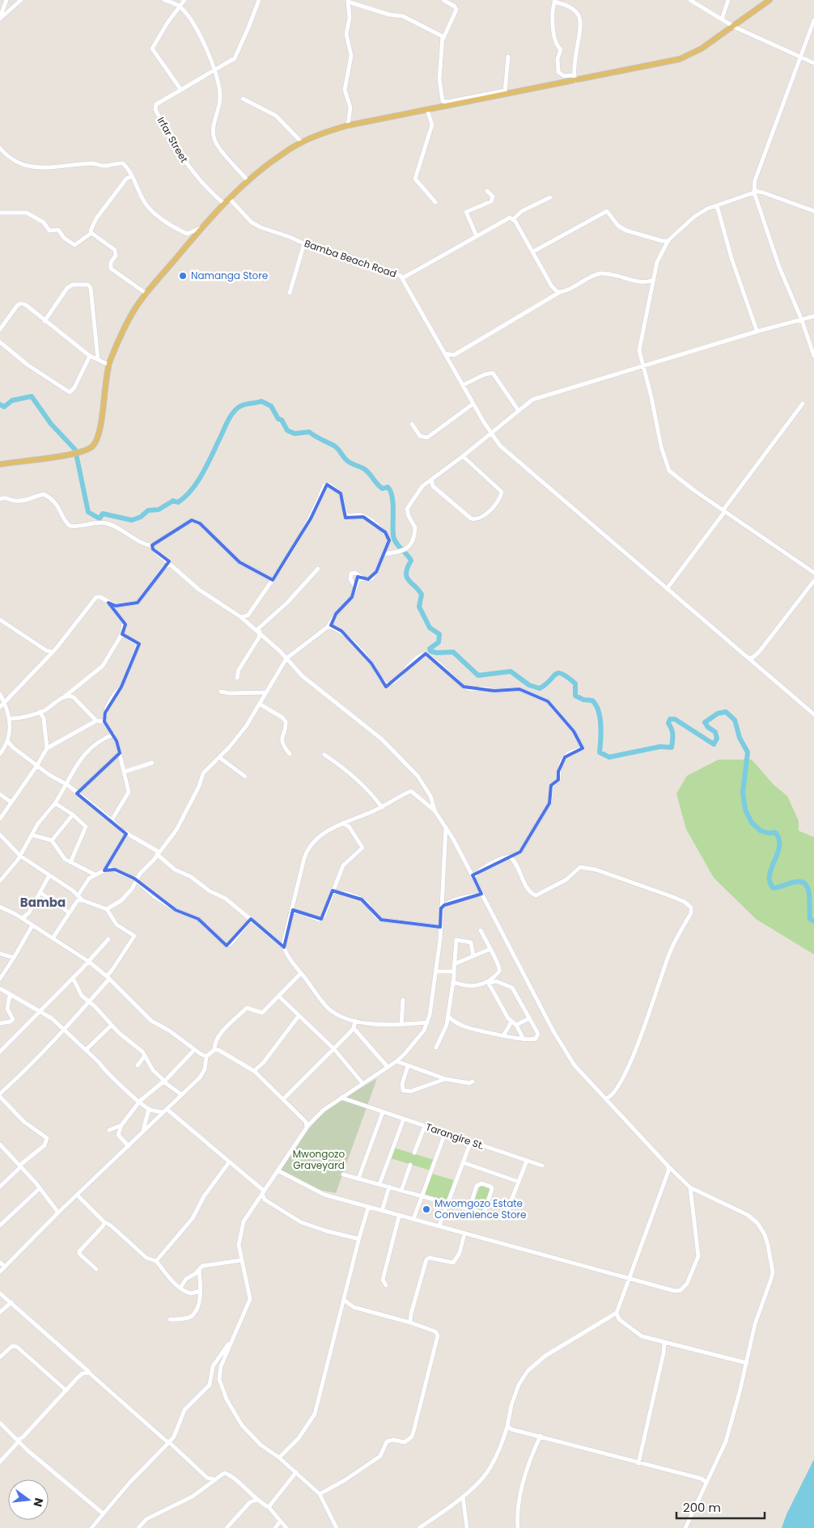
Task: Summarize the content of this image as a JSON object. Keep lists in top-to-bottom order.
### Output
{
  "streets": {
    "street": ["Irfar Street", "Bamba Beach Road", "Tarangire St."]
  },
  "districts": ["Bamba"],
  "parks": ["Mwongozo Graveyard"],
  "places": ["Namanga Store", "Mwomgozo Estate Convenience Store"],
  "scale_bar": "200 m",
  "north": "right"
}
